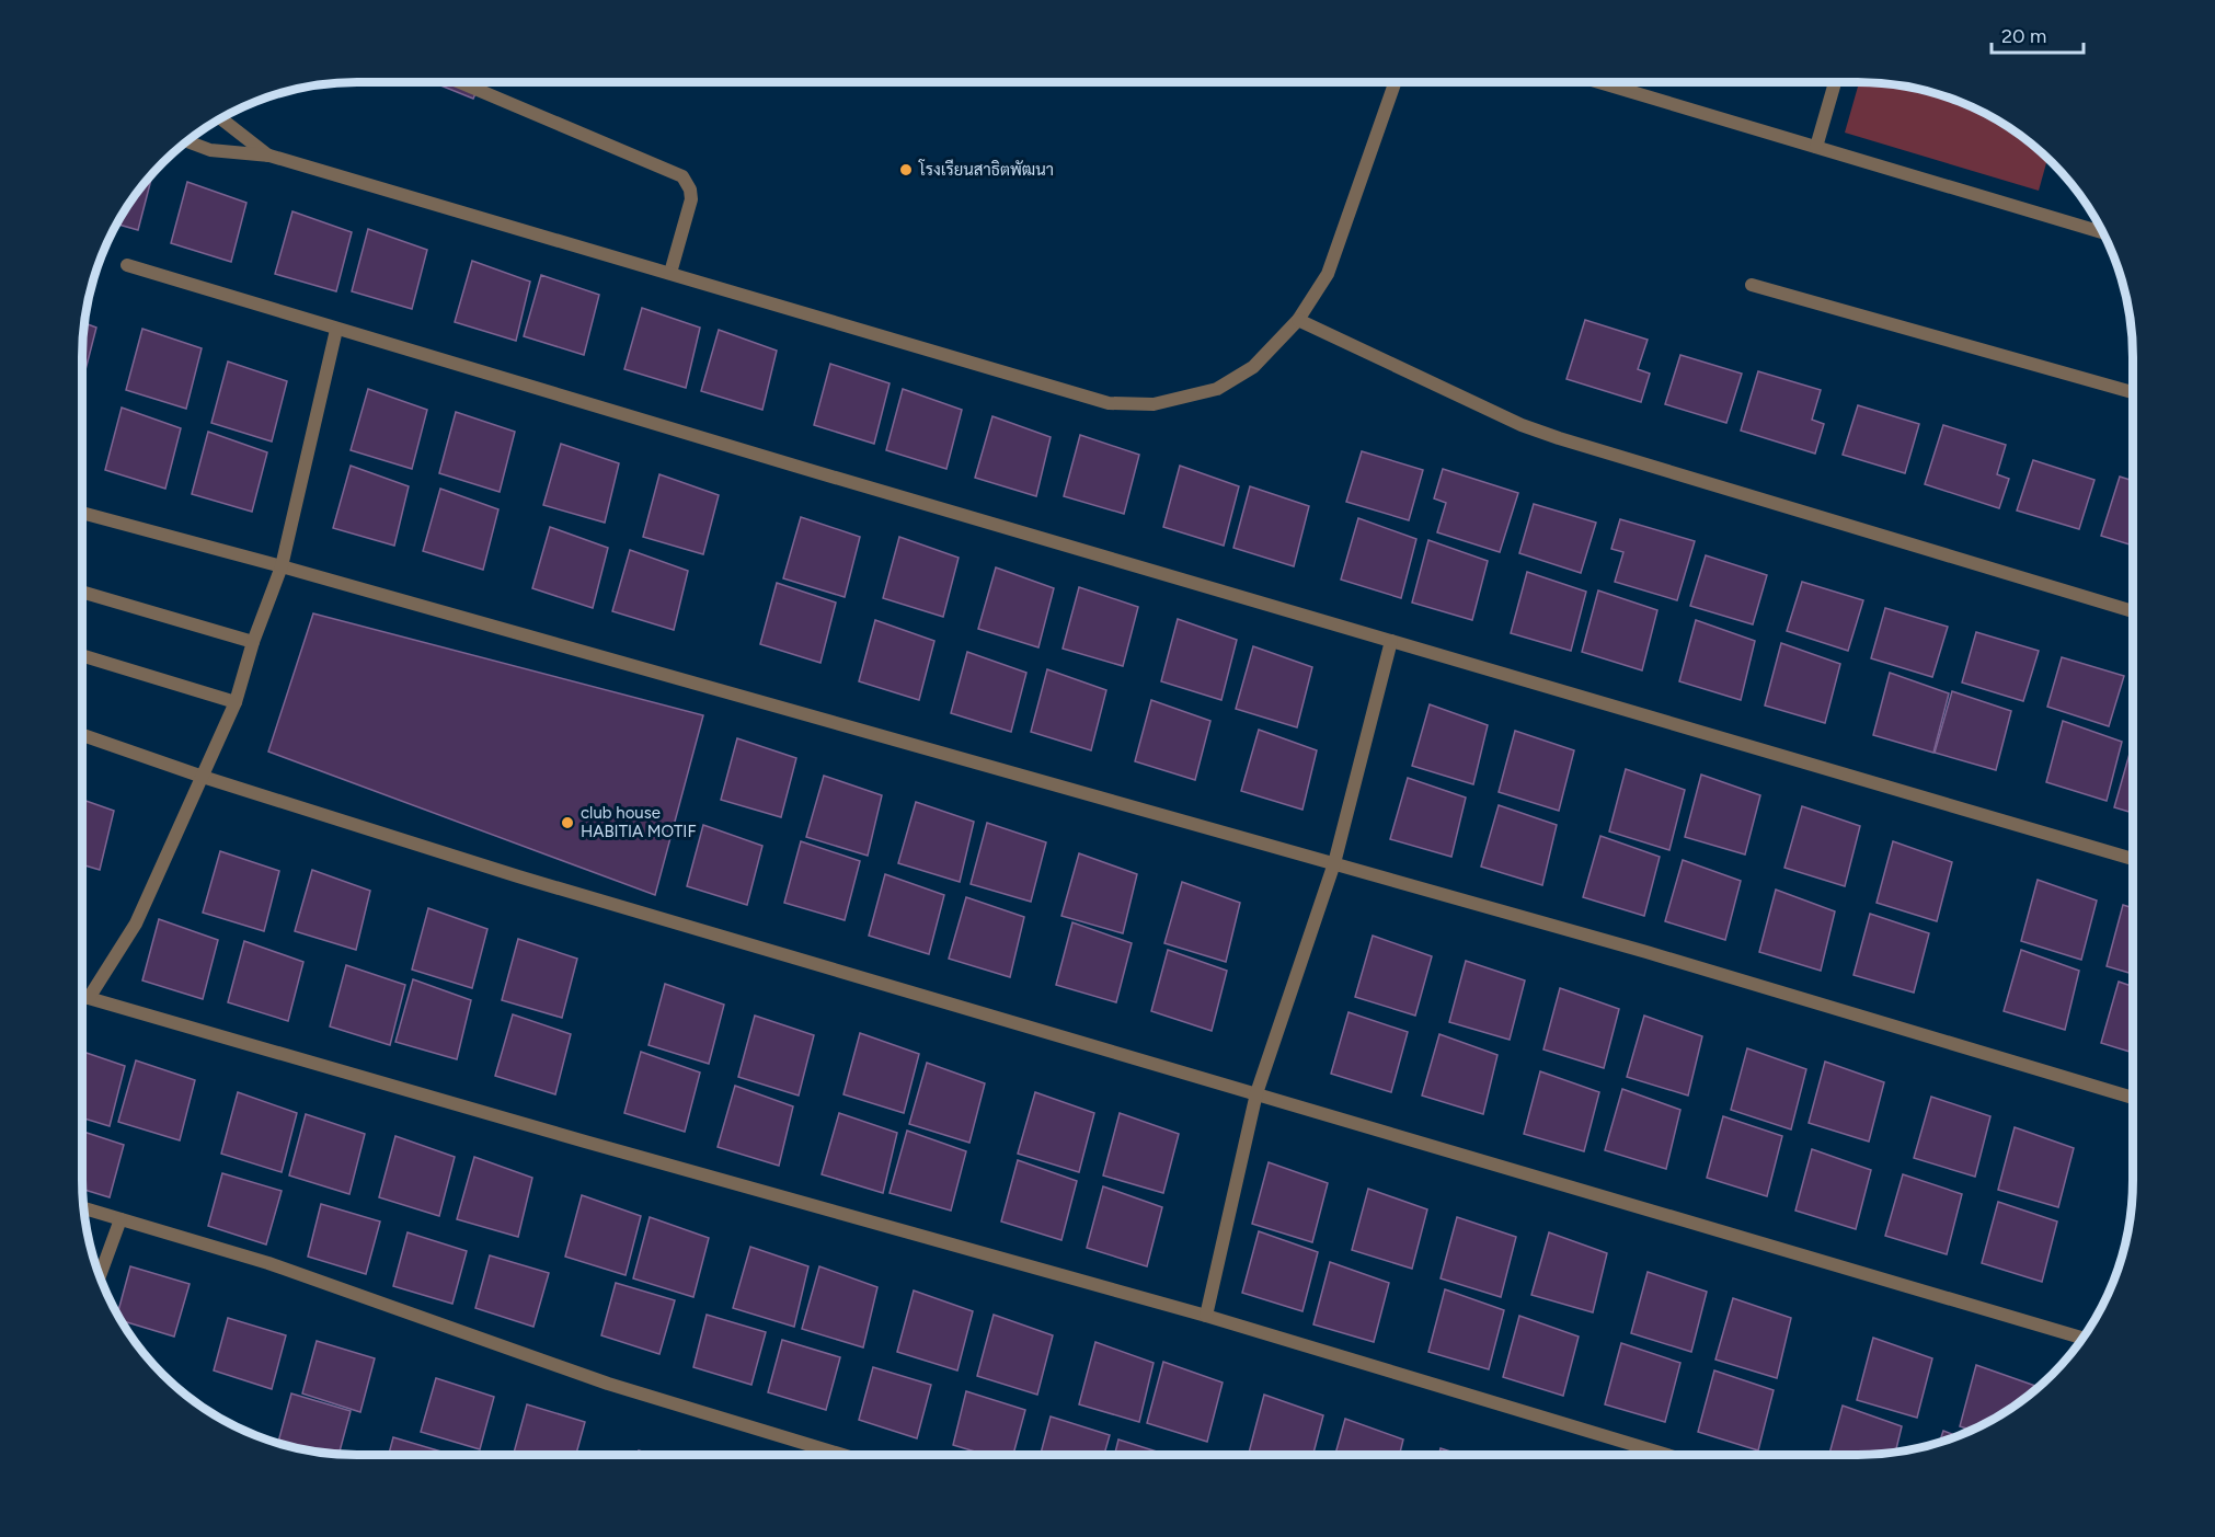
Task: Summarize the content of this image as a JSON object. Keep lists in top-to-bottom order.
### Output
{
  "places": ["โรงเรียนสาธิตพัฒนา", "club house HABITIA MOTIF"],
  "scale_bar": "20 m"
}
